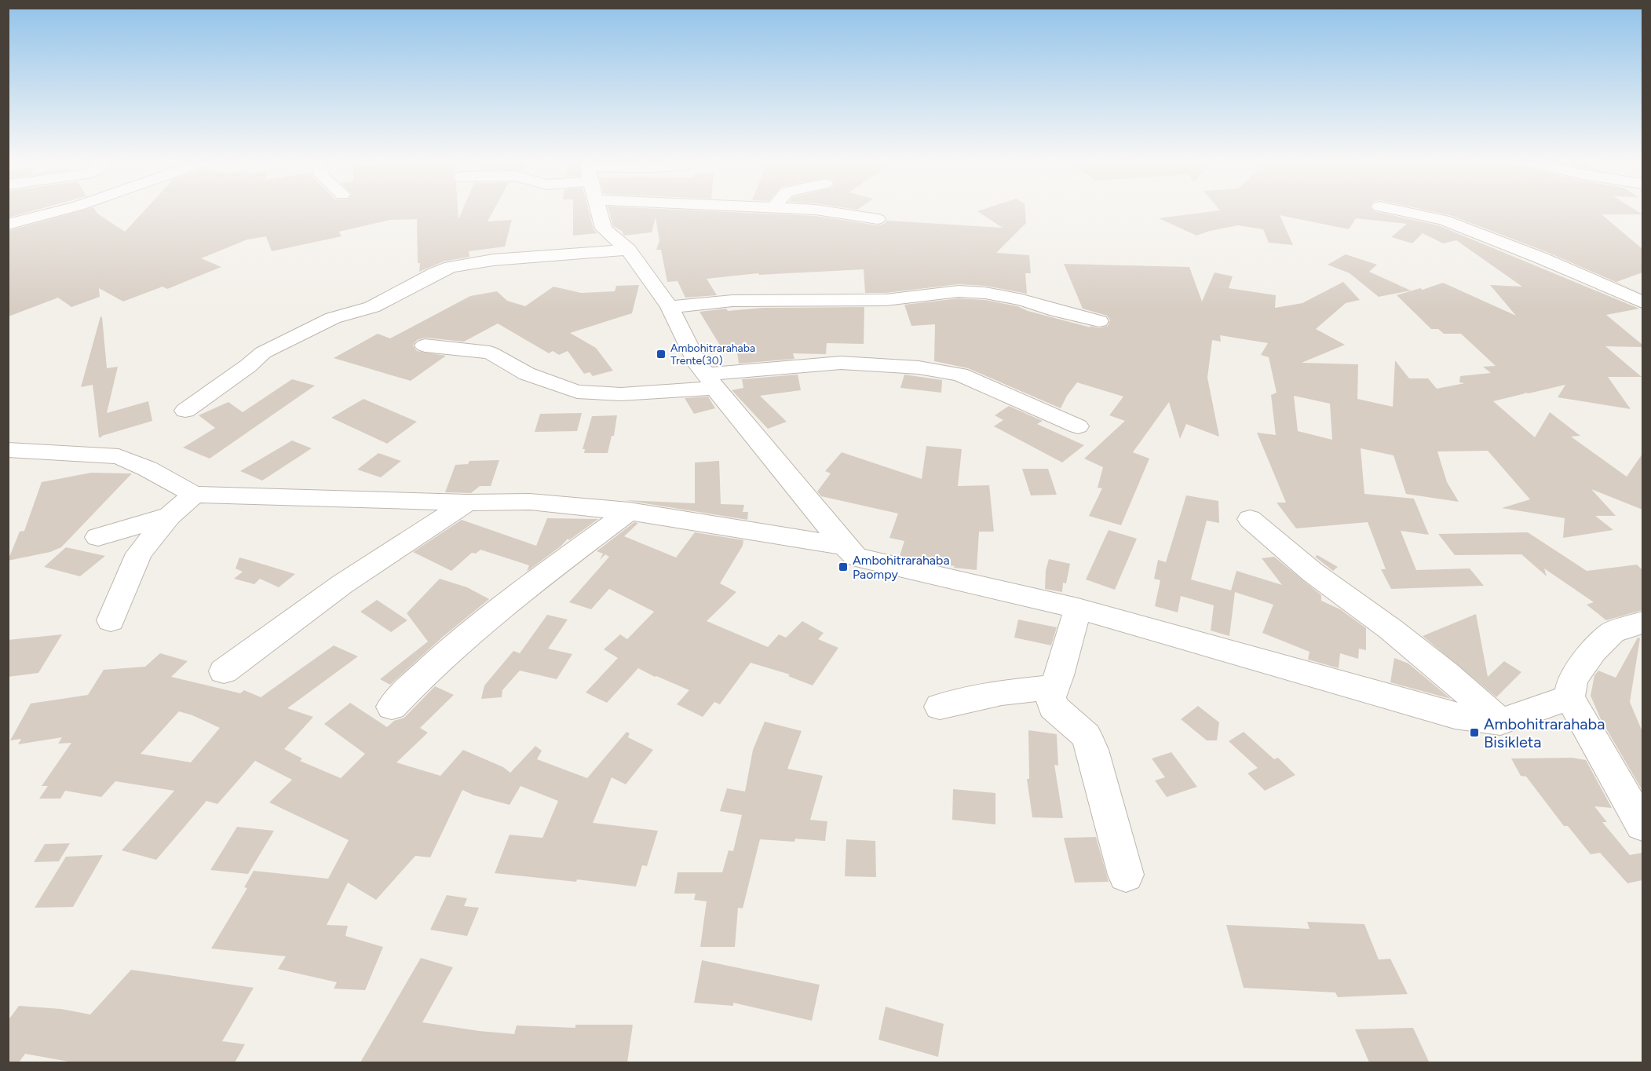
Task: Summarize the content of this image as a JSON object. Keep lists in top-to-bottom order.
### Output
{
  "places": {
    "transit": ["Ambohitrarahaba Trente(30)", "Ambohitrarahaba Paompy", "Ambohitrarahaba Bisikleta"]
  }
}
